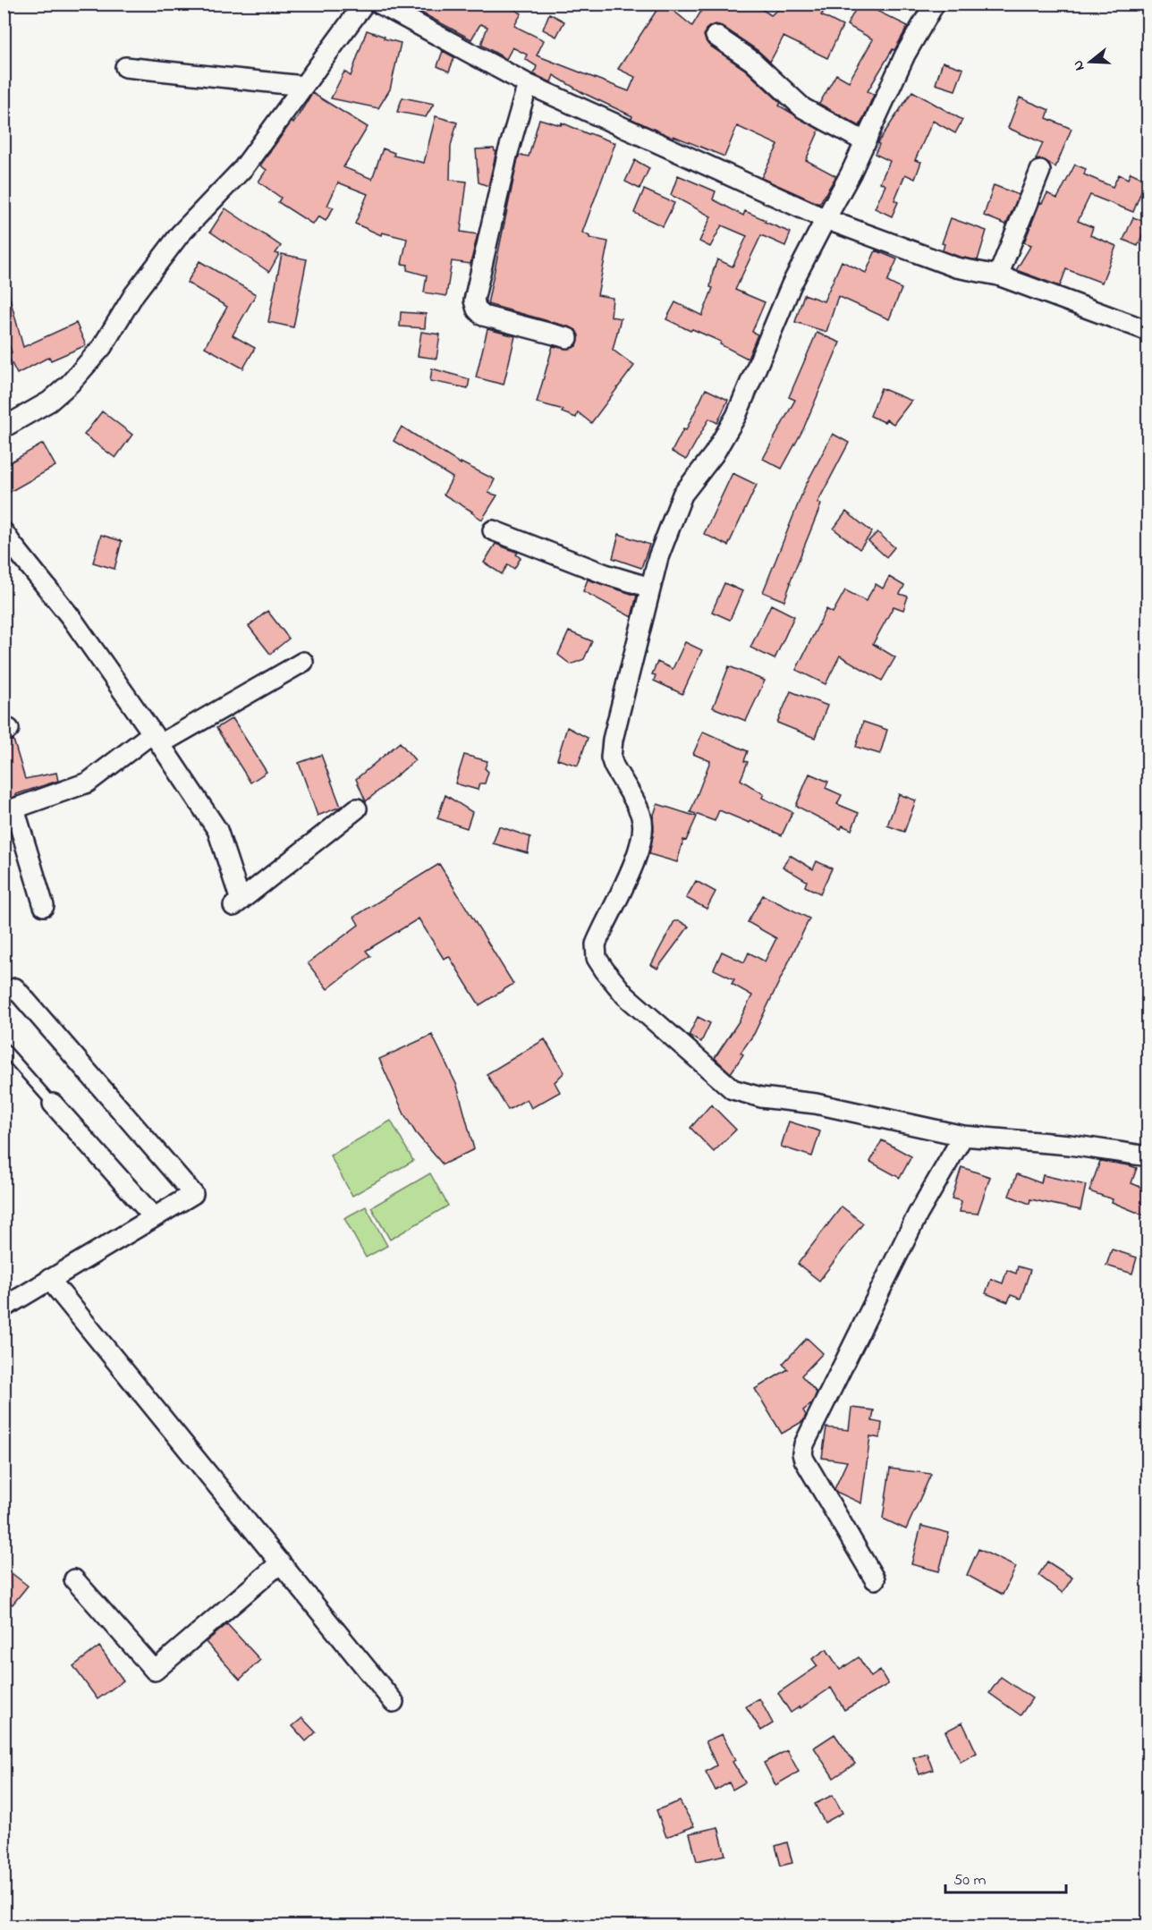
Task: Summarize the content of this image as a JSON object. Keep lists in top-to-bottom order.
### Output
{
  "scale_bar": "50 m",
  "north": "left"
}
